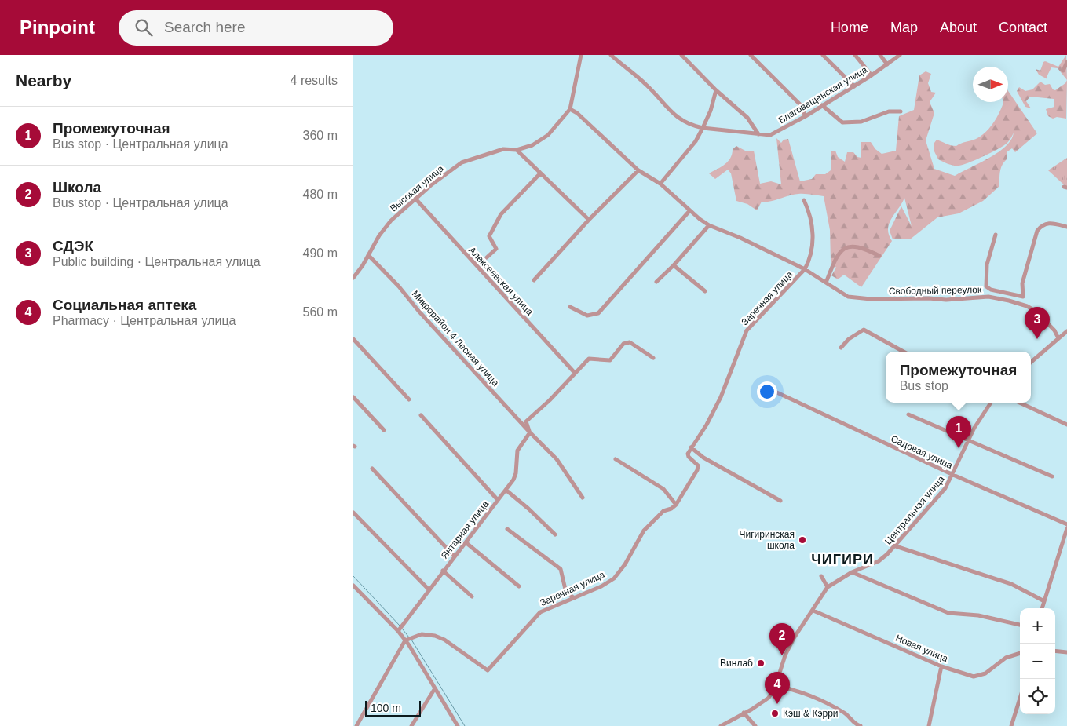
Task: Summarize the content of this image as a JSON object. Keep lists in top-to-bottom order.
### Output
{
  "streets": {
    "street": [
      "Благовещенская улица",
      "Высокая улица",
      "Алексеевская улица",
      "Свободный переулок",
      "Заречная улица",
      "Микрорайон 4 Лесная улица",
      "Садовая улица",
      "Центральная улица",
      "Янтарная улица",
      "Новая улица"
    ]
  },
  "crossings": [
    ["Высокая улица", "Алексеевская улица"],
    ["Высокая улица", "Заречная улица"],
    ["Высокая улица", "Микрорайон 4 Лесная улица"],
    ["Свободный переулок", "Заречная улица"],
    ["Микрорайон 4 Лесная улица", "Янтарная улица"],
    ["Садовая улица", "Центральная улица"],
    ["Центральная улица", "Новая улица"]
  ],
  "districts": ["ЧИГИРИ"],
  "places": ["Чигиринская школа", "Винлаб", "Кэш & Кэрри"],
  "scale_bar": "100 m",
  "north": "right",
  "page": {
    "header": "Pinpoint",
    "search": "Search here",
    "nav": [
      "Home",
      "Map",
      "About",
      "Contact"
    ],
    "heading": ["Nearby", "4 results"],
    "list": [
      {
        "mark": "1",
        "name": "Промежуточная",
        "note": "Bus stop · Центральная улица",
        "value": "360 m"
      },
      {
        "mark": "2",
        "name": "Школа",
        "note": "Bus stop · Центральная улица",
        "value": "480 m"
      },
      {
        "mark": "3",
        "name": "СДЭК",
        "note": "Public building · Центральная улица",
        "value": "490 m"
      },
      {
        "mark": "4",
        "name": "Социальная аптека",
        "note": "Pharmacy · Центральная улица",
        "value": "560 m"
      }
    ],
    "pins": [
      "3",
      "1",
      "2",
      "4"
    ],
    "popup": ["Промежуточная", "Bus stop"],
    "map_buttons": ["+", "−"],
    "scale": "100 m"
  }
}
